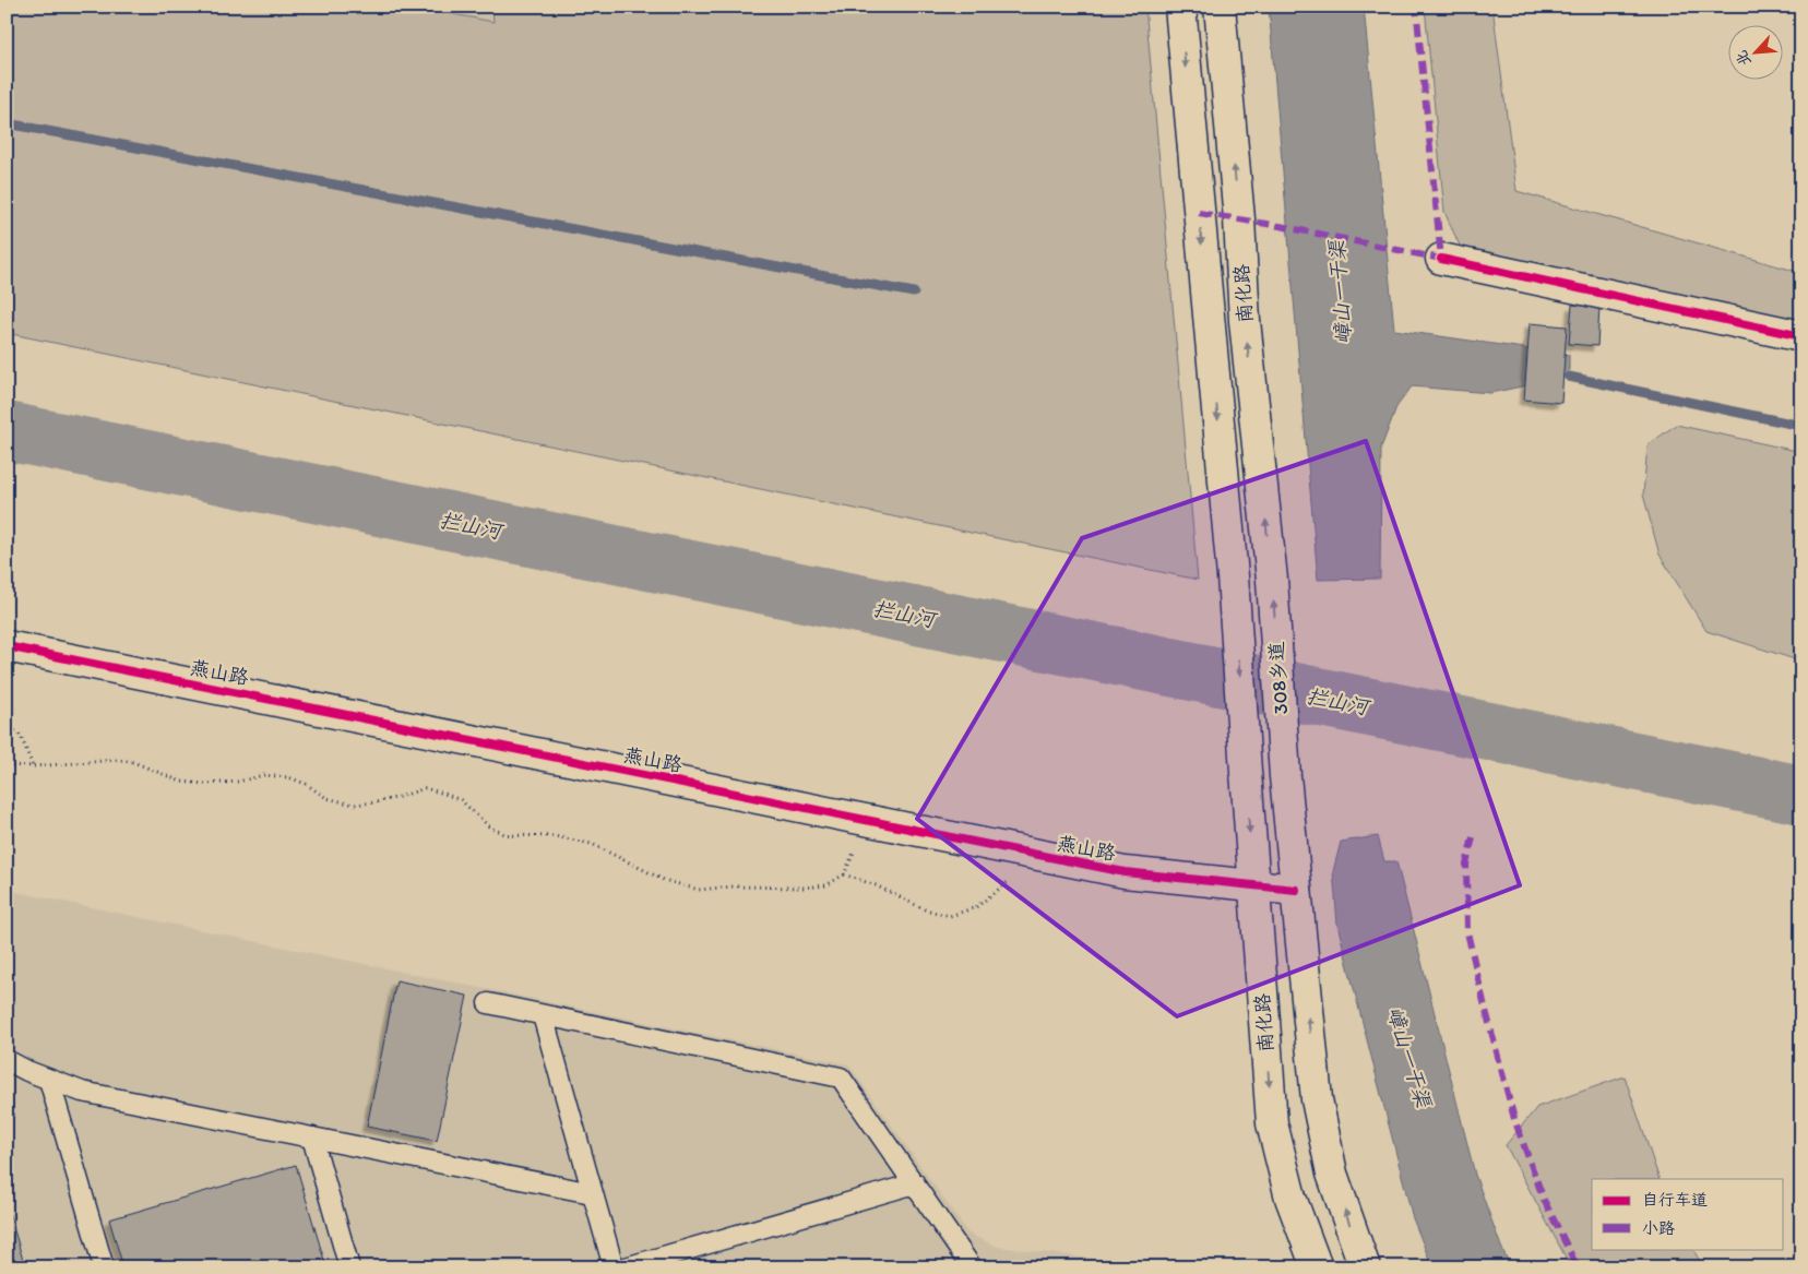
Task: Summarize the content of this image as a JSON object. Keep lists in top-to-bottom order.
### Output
{
  "streets": {
    "main road": ["南化路", "燕山路", "308乡道"]
  },
  "crossings": [
    ["南化路", "燕山路"],
    ["南化路", "308乡道"],
    ["燕山路", "308乡道"]
  ],
  "water": ["嶂山一干渠", "拦山河"],
  "legend": ["自行车道", "小路"],
  "north": "bottom left"
}
